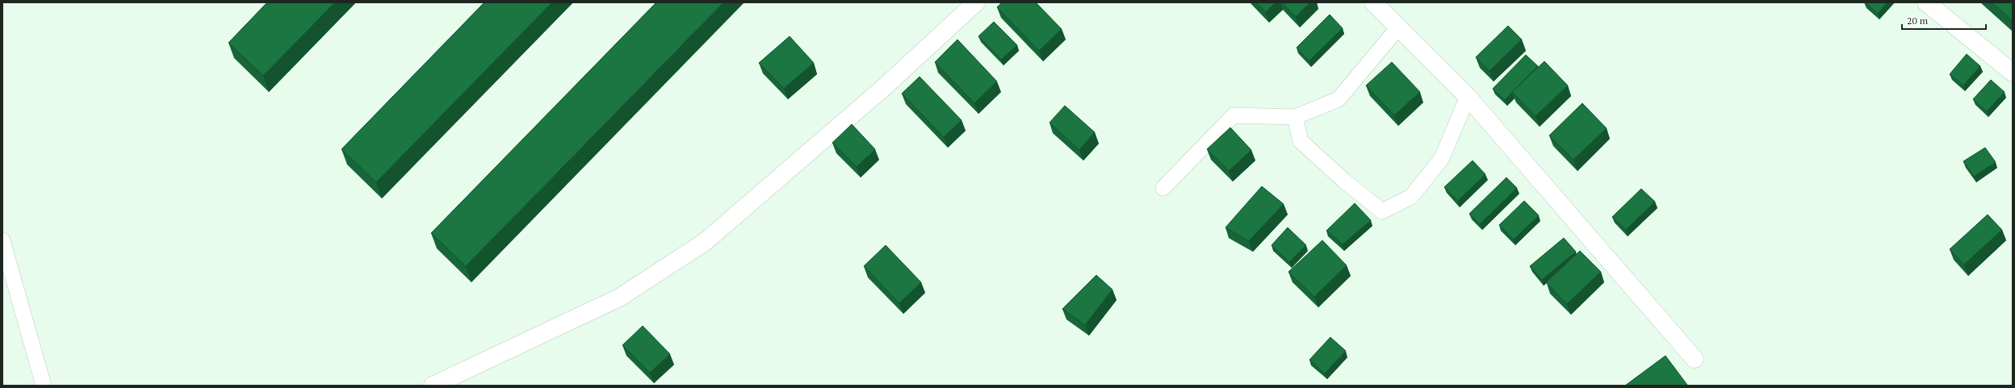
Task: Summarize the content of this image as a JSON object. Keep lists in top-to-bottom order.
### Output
{
  "scale_bar": "20 m"
}
